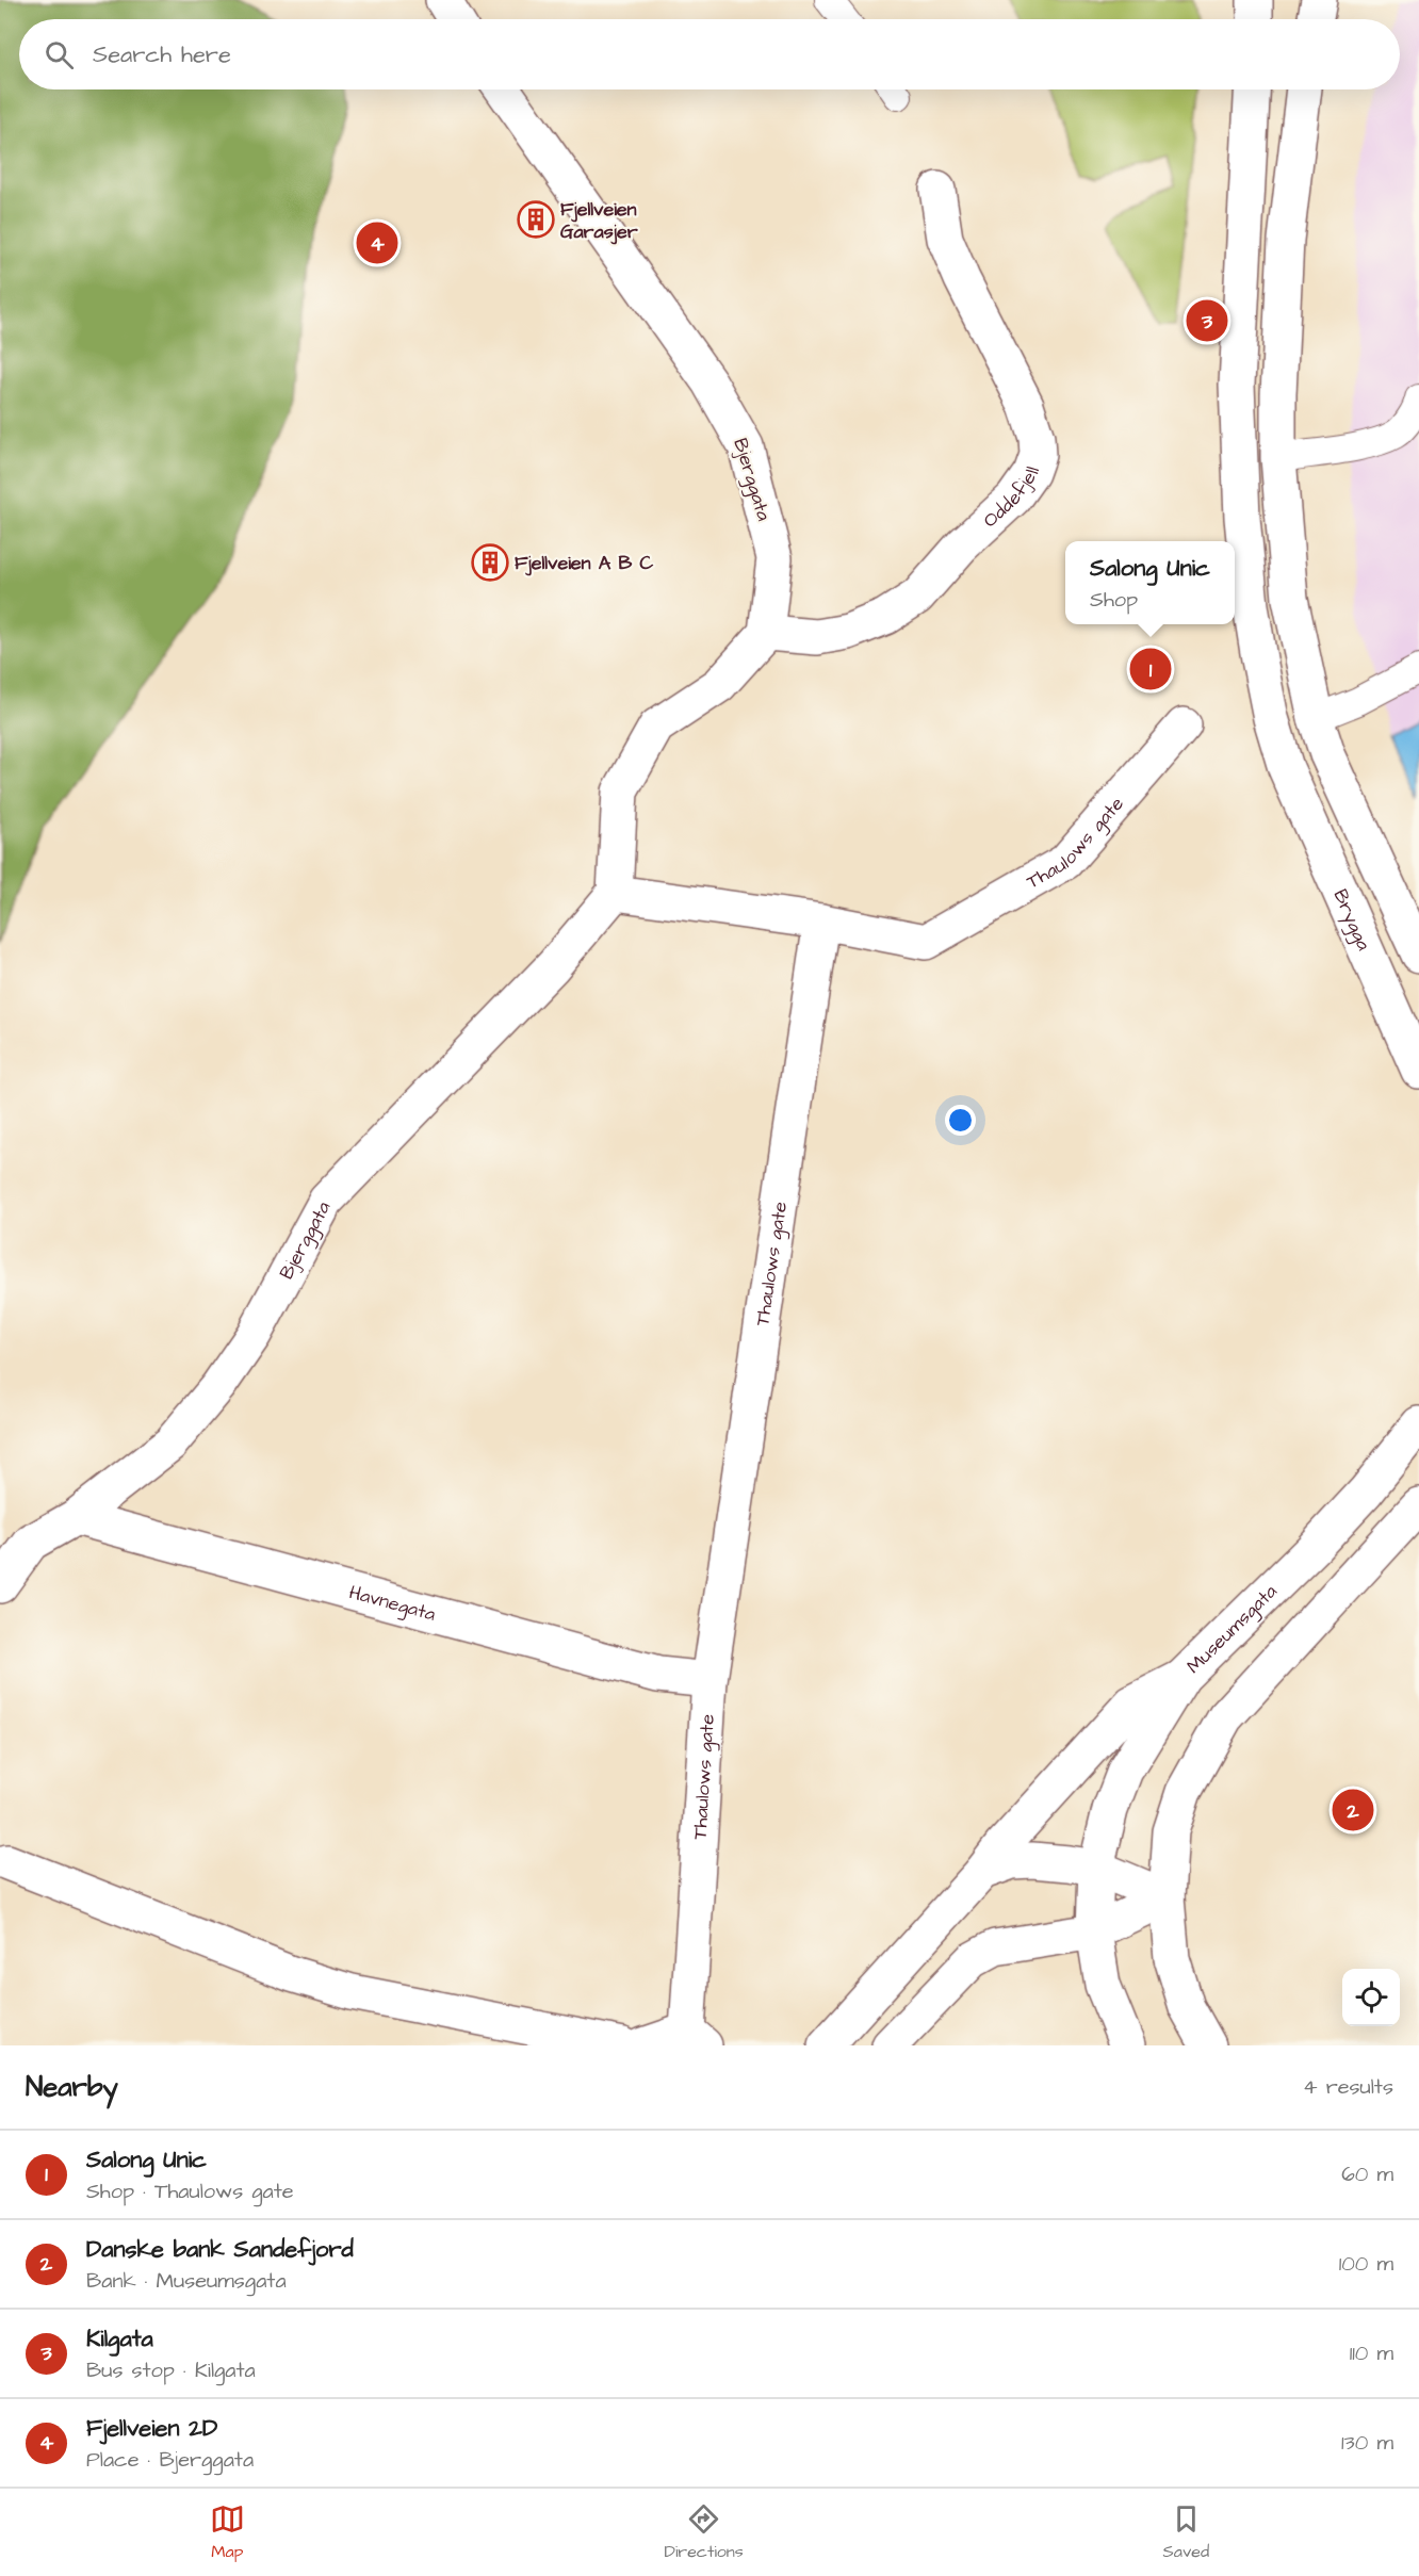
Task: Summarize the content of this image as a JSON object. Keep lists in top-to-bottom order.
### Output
{
  "streets": {
    "street": [
      "Bjerggata",
      "Oddefjell",
      "Thaulows gate",
      "Brygga",
      "Havnegata",
      "Museumsgata"
    ]
  },
  "crossings": [
    ["Bjerggata", "Oddefjell"],
    ["Bjerggata", "Havnegata"],
    ["Thaulows gate", "Havnegata"]
  ],
  "places": {
    "building": ["Fjellveien Garasjer", "Fjellveien A B C"]
  },
  "page": {
    "search": "Search here",
    "pins": [
      "4",
      "3",
      "1",
      "2"
    ],
    "popup": ["Salong Unic", "Shop"],
    "heading": ["Nearby", "4 results"],
    "list": [
      {
        "mark": "1",
        "name": "Salong Unic",
        "note": "Shop · Thaulows gate",
        "value": "60 m"
      },
      {
        "mark": "2",
        "name": "Danske bank Sandefjord",
        "note": "Bank · Museumsgata",
        "value": "100 m"
      },
      {
        "mark": "3",
        "name": "Kilgata",
        "note": "Bus stop · Kilgata",
        "value": "110 m"
      },
      {
        "mark": "4",
        "name": "Fjellveien 2D",
        "note": "Place · Bjerggata",
        "value": "130 m"
      }
    ],
    "nav": ["Map", "Directions", "Saved"]
  }
}
